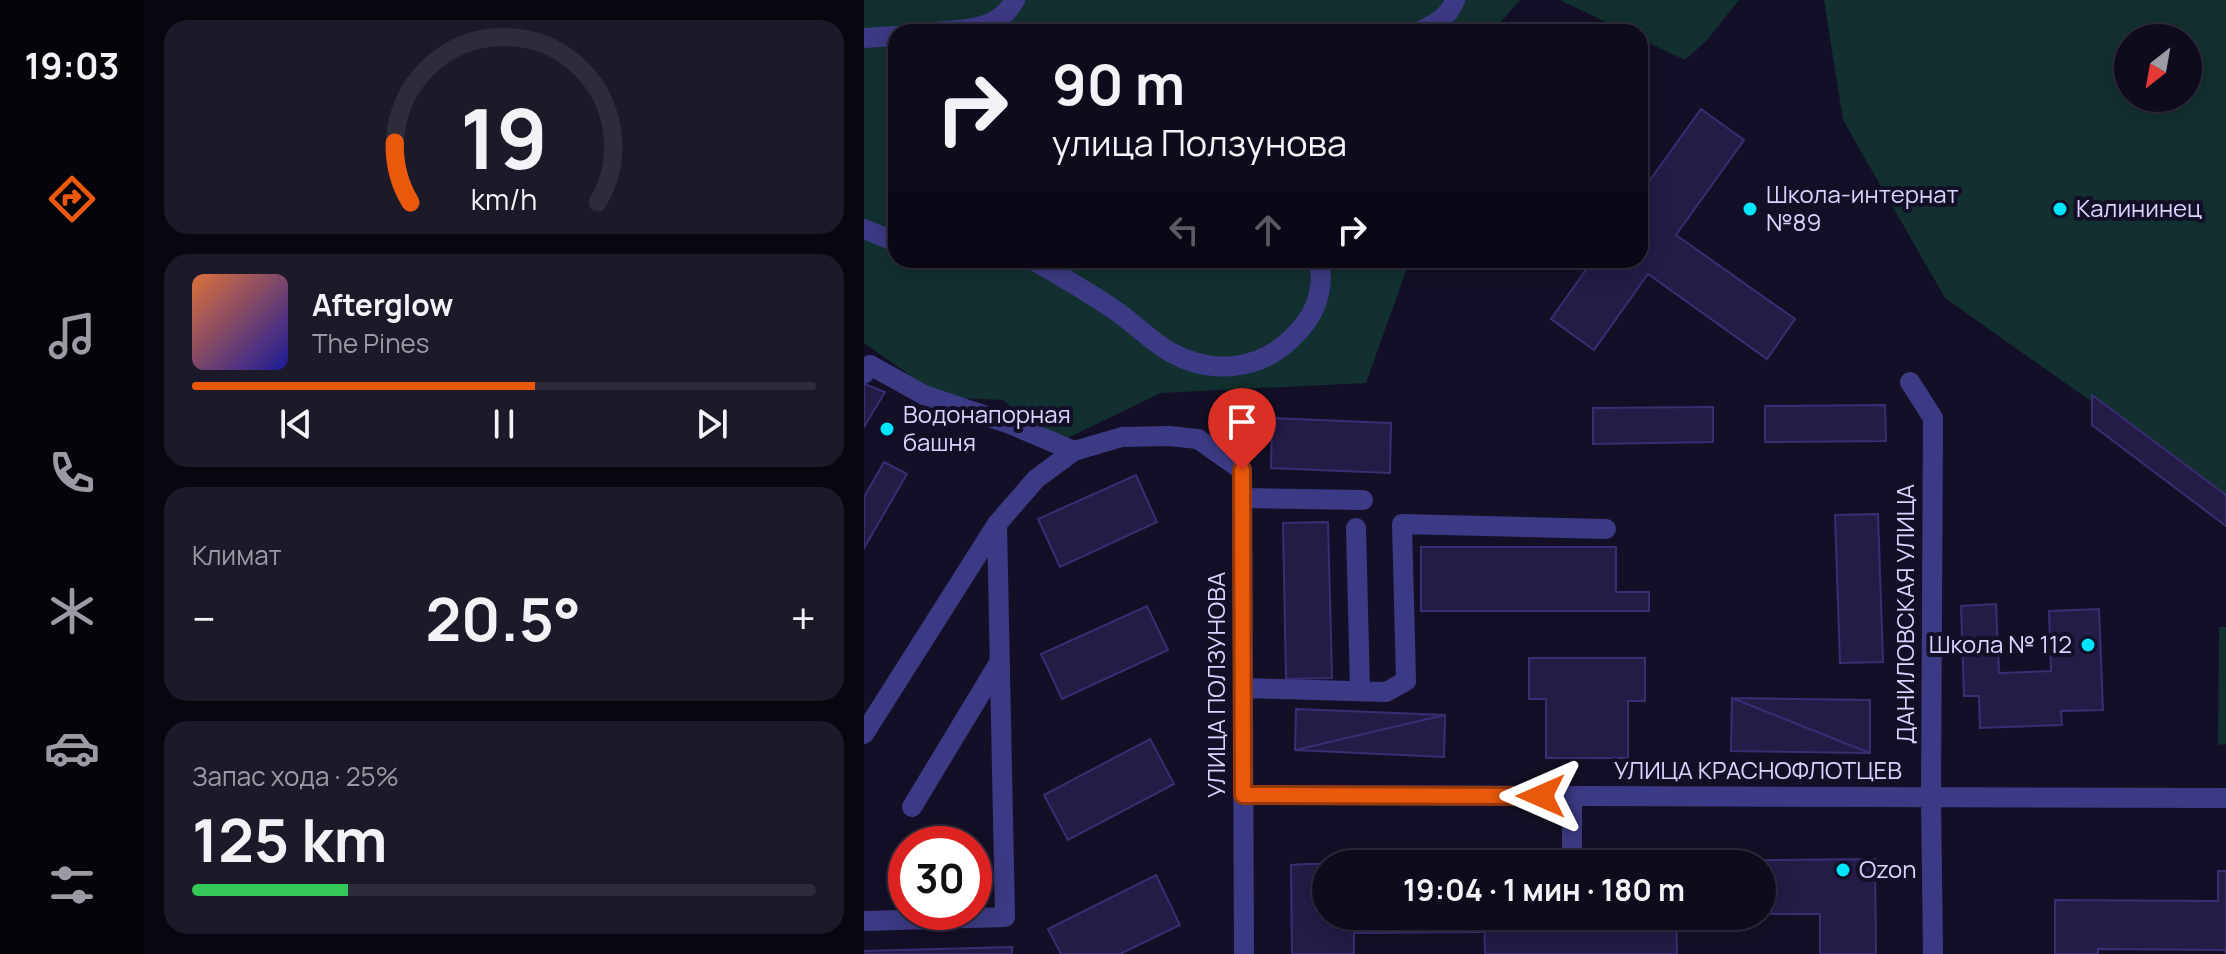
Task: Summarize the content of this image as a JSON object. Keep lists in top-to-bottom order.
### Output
{
  "streets": {
    "street": ["ДАНИЛОВСКАЯ УЛИЦА", "УЛИЦА ПОЛЗУНОВА", "УЛИЦА КРАСНОФЛОТЦЕВ"]
  },
  "crossings": [
    ["ДАНИЛОВСКАЯ УЛИЦА", "УЛИЦА КРАСНОФЛОТЦЕВ"],
    ["УЛИЦА ПОЛЗУНОВА", "УЛИЦА КРАСНОФЛОТЦЕВ"]
  ],
  "places": [
    "Школа-интернат №89",
    "Калининец",
    "Водонапорная башня",
    "Школа № 112",
    "Ozon"
  ],
  "north": "bottom left",
  "page": {
    "tabs": "19:03",
    "turn": ["90 m", "улица Ползунова"],
    "song": ["Afterglow", "The Pines"],
    "tile": [
      "Климат",
      ["Запас хода · 25%", "125 km"]
    ],
    "heat": ["−", "20.5°", "+"],
    "limit": "30",
    "trip": "19:04 · 1 мин · 180 m",
    "gauge": ["19", "km/h"]
  }
}
